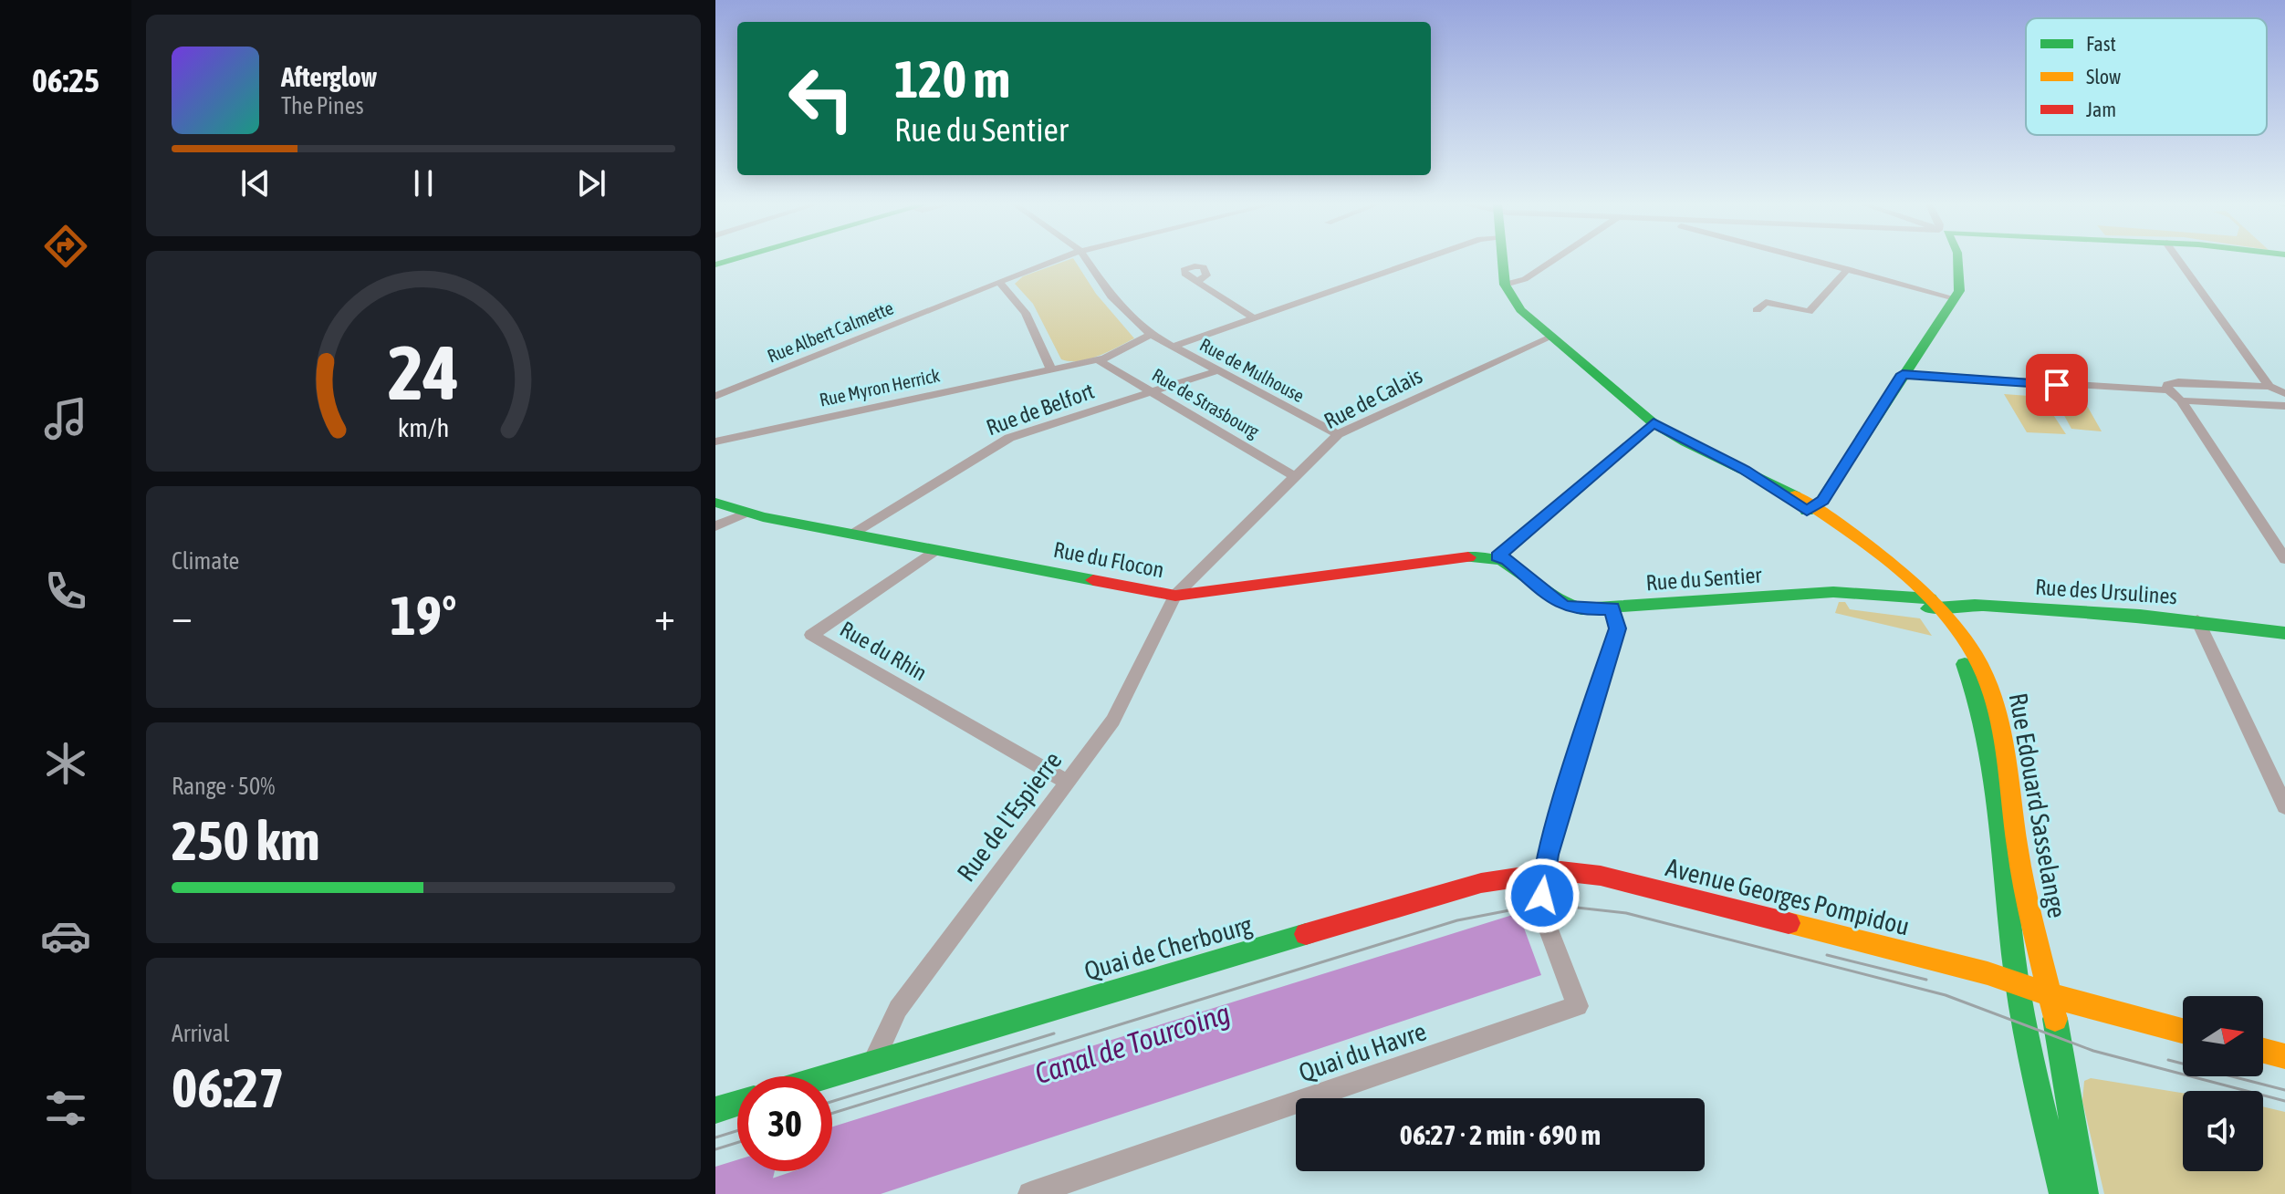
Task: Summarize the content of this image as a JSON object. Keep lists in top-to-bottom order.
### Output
{
  "streets": {
    "main road": [
      "Rue du Flocon",
      "Rue du Sentier",
      "Rue des Ursulines",
      "Rue Edouard Sasselange",
      "Avenue Georges Pompidou",
      "Quai de Cherbourg"
    ],
    "street": [
      "Rue Albert Calmette",
      "Rue de Mulhouse",
      "Rue Myron Herrick",
      "Rue de Calais",
      "Rue de Strasbourg",
      "Rue de Belfort",
      "Rue du Rhin",
      "Rue de l'Espierre",
      "Quai du Havre"
    ]
  },
  "crossings": [
    ["Rue de Mulhouse", "Rue Myron Herrick"],
    ["Rue de Mulhouse", "Rue de Calais"],
    ["Rue de Mulhouse", "Rue de Belfort"],
    ["Rue Myron Herrick", "Rue de Strasbourg"],
    ["Rue de Calais", "Rue de Strasbourg"],
    ["Rue de Calais", "Rue du Flocon"],
    ["Rue de Calais", "Rue de l'Espierre"],
    ["Rue de Strasbourg", "Rue de Belfort"],
    ["Rue de Belfort", "Rue du Flocon"],
    ["Rue du Flocon", "Rue du Sentier"],
    ["Rue du Flocon", "Rue du Rhin"],
    ["Rue du Flocon", "Rue de l'Espierre"],
    ["Rue du Sentier", "Rue des Ursulines"],
    ["Rue du Sentier", "Rue Edouard Sasselange"],
    ["Rue des Ursulines", "Rue Edouard Sasselange"],
    ["Rue du Rhin", "Rue de l'Espierre"],
    ["Rue Edouard Sasselange", "Avenue Georges Pompidou"],
    ["Rue de l'Espierre", "Quai de Cherbourg"],
    ["Avenue Georges Pompidou", "Quai de Cherbourg"],
    ["Avenue Georges Pompidou", "Quai du Havre"],
    ["Quai de Cherbourg", "Quai du Havre"]
  ],
  "water": ["Canal de Tourcoing"],
  "legend": ["Fast", "Slow", "Jam"],
  "north": "right",
  "page": {
    "tabs": "06:25",
    "turn": ["120 m", "Rue du Sentier"],
    "song": ["Afterglow", "The Pines"],
    "tile": [
      "Climate",
      ["Range · 50%", "250 km"],
      ["Arrival", "06:27"]
    ],
    "heat": ["−", "19°", "+"],
    "limit": "30",
    "trip": "06:27 · 2 min · 690 m",
    "gauge": ["24", "km/h"]
  }
}
